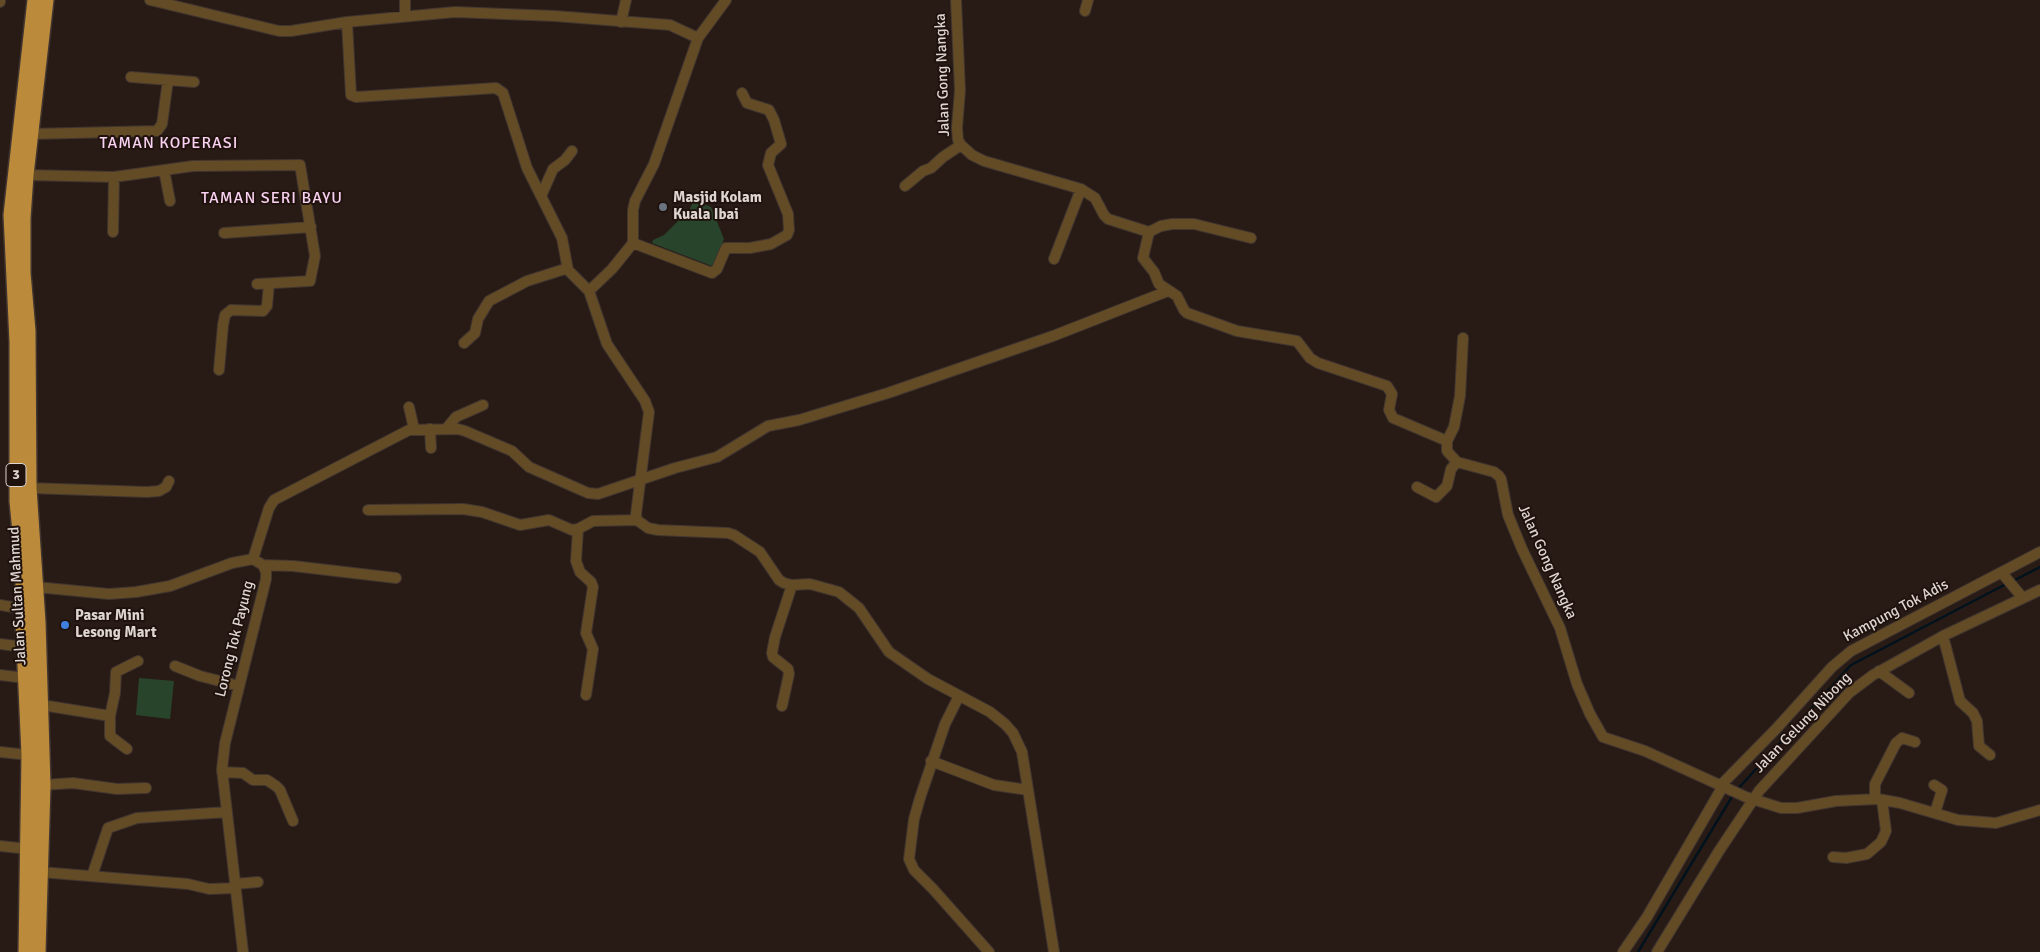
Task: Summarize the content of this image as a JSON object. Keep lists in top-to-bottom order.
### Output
{
  "streets": {
    "highway": ["3", "Jalan Sultan Mahmud"],
    "street": [
      "Jalan Gong Nangka",
      "Kampung Tok Adis",
      "Lorong Tok Payung",
      "Jalan Gelung Nibong"
    ]
  },
  "crossings": [
    ["Jalan Gong Nangka", "Kampung Tok Adis"],
    ["Jalan Gong Nangka", "Jalan Gelung Nibong"],
    ["Jalan Sultan Mahmud", "Lorong Tok Payung"]
  ],
  "districts": ["TAMAN KOPERASI", "TAMAN SERI BAYU"],
  "places": ["Masjid Kolam Kuala Ibai", "Pasar Mini Lesong Mart"]
}
